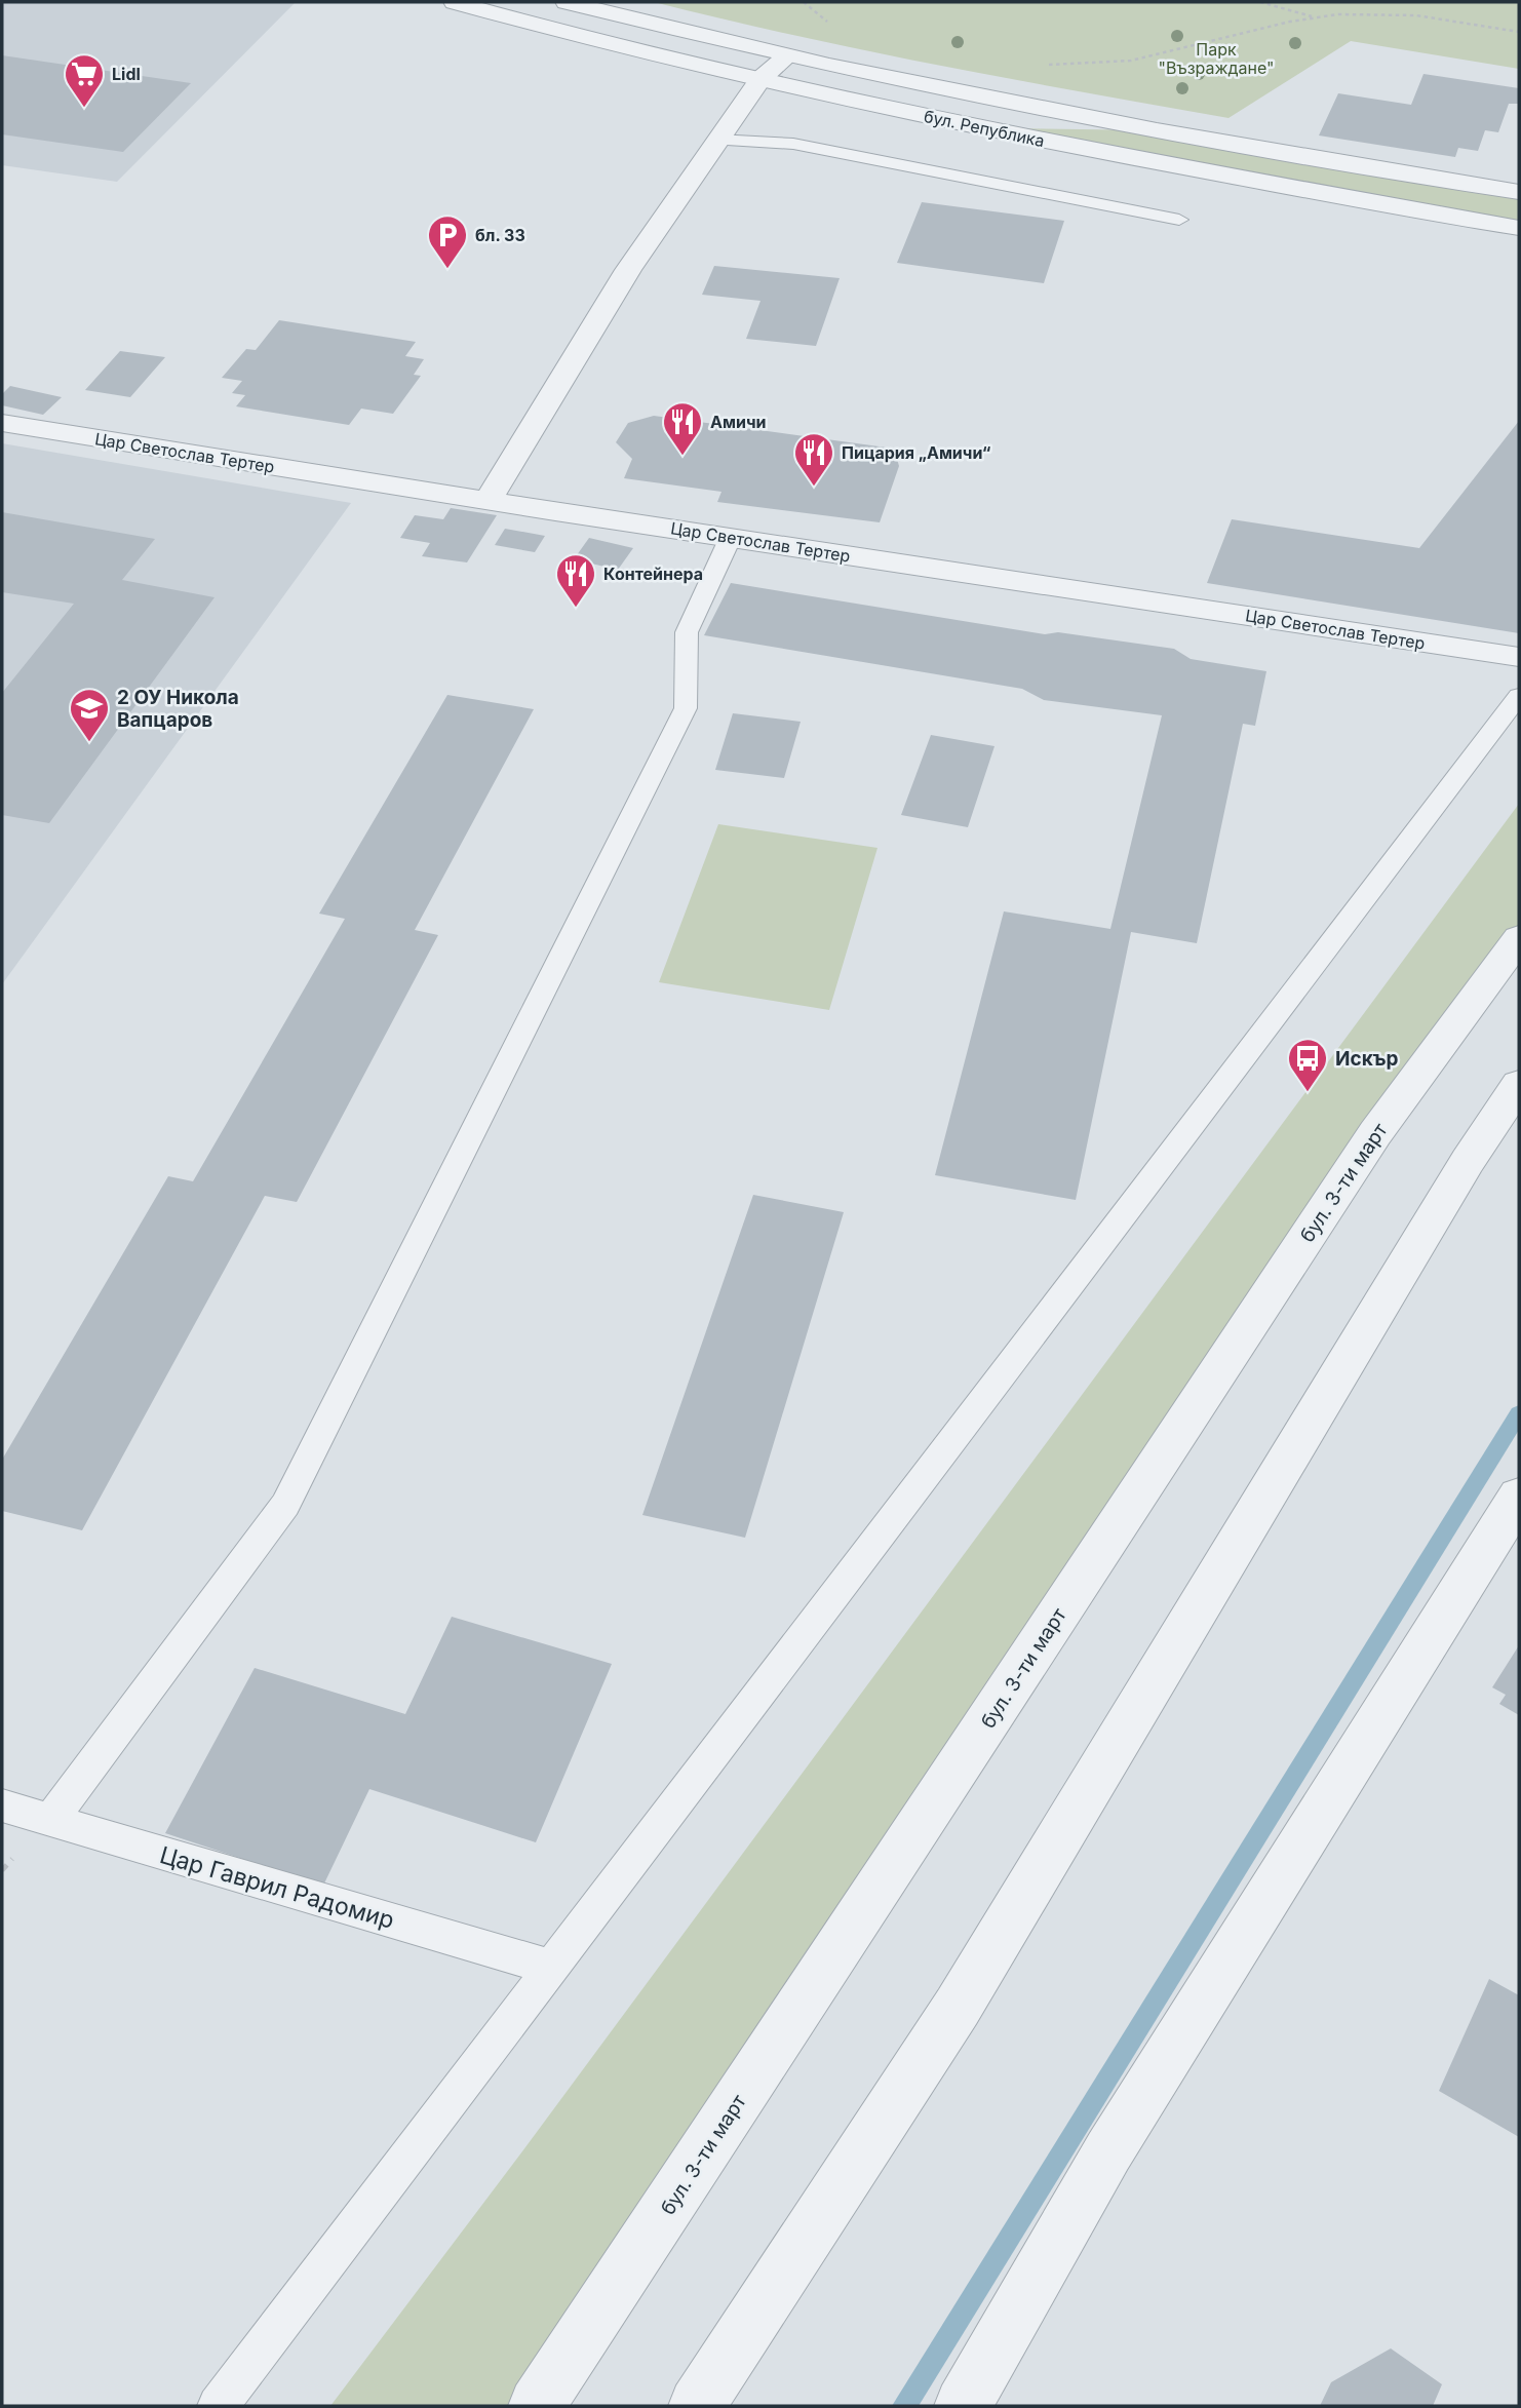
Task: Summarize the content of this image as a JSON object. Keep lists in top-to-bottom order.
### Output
{
  "streets": {
    "street": ["бул. Република", "Цар Светослав Тертер", "бул. 3-ти март"],
    "lane": ["Цар Гаврил Радомир"]
  },
  "parks": ["Парк \"Възраждане\""],
  "places": {
    "supermarket": ["Lidl"],
    "parking": ["бл. 33"],
    "restaurant": ["Амичи", "Пицария „Амичи“", "Контейнера"],
    "school or university": ["2 ОУ Никола Вапцаров"],
    "bus stop": ["Искър"]
  }
}
